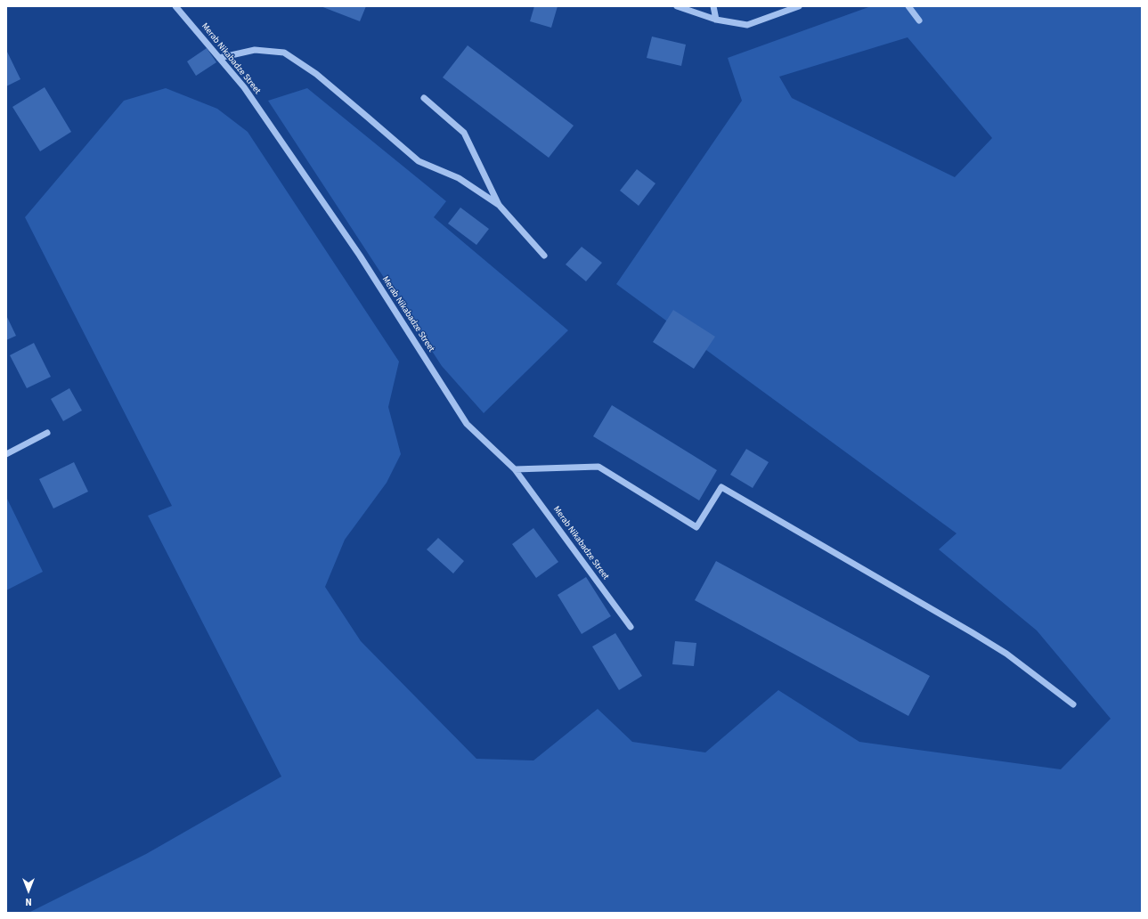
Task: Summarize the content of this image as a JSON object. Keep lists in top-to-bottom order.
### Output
{
  "streets": {
    "street": ["Merab Nikabadze Street"]
  },
  "north": "bottom"
}
